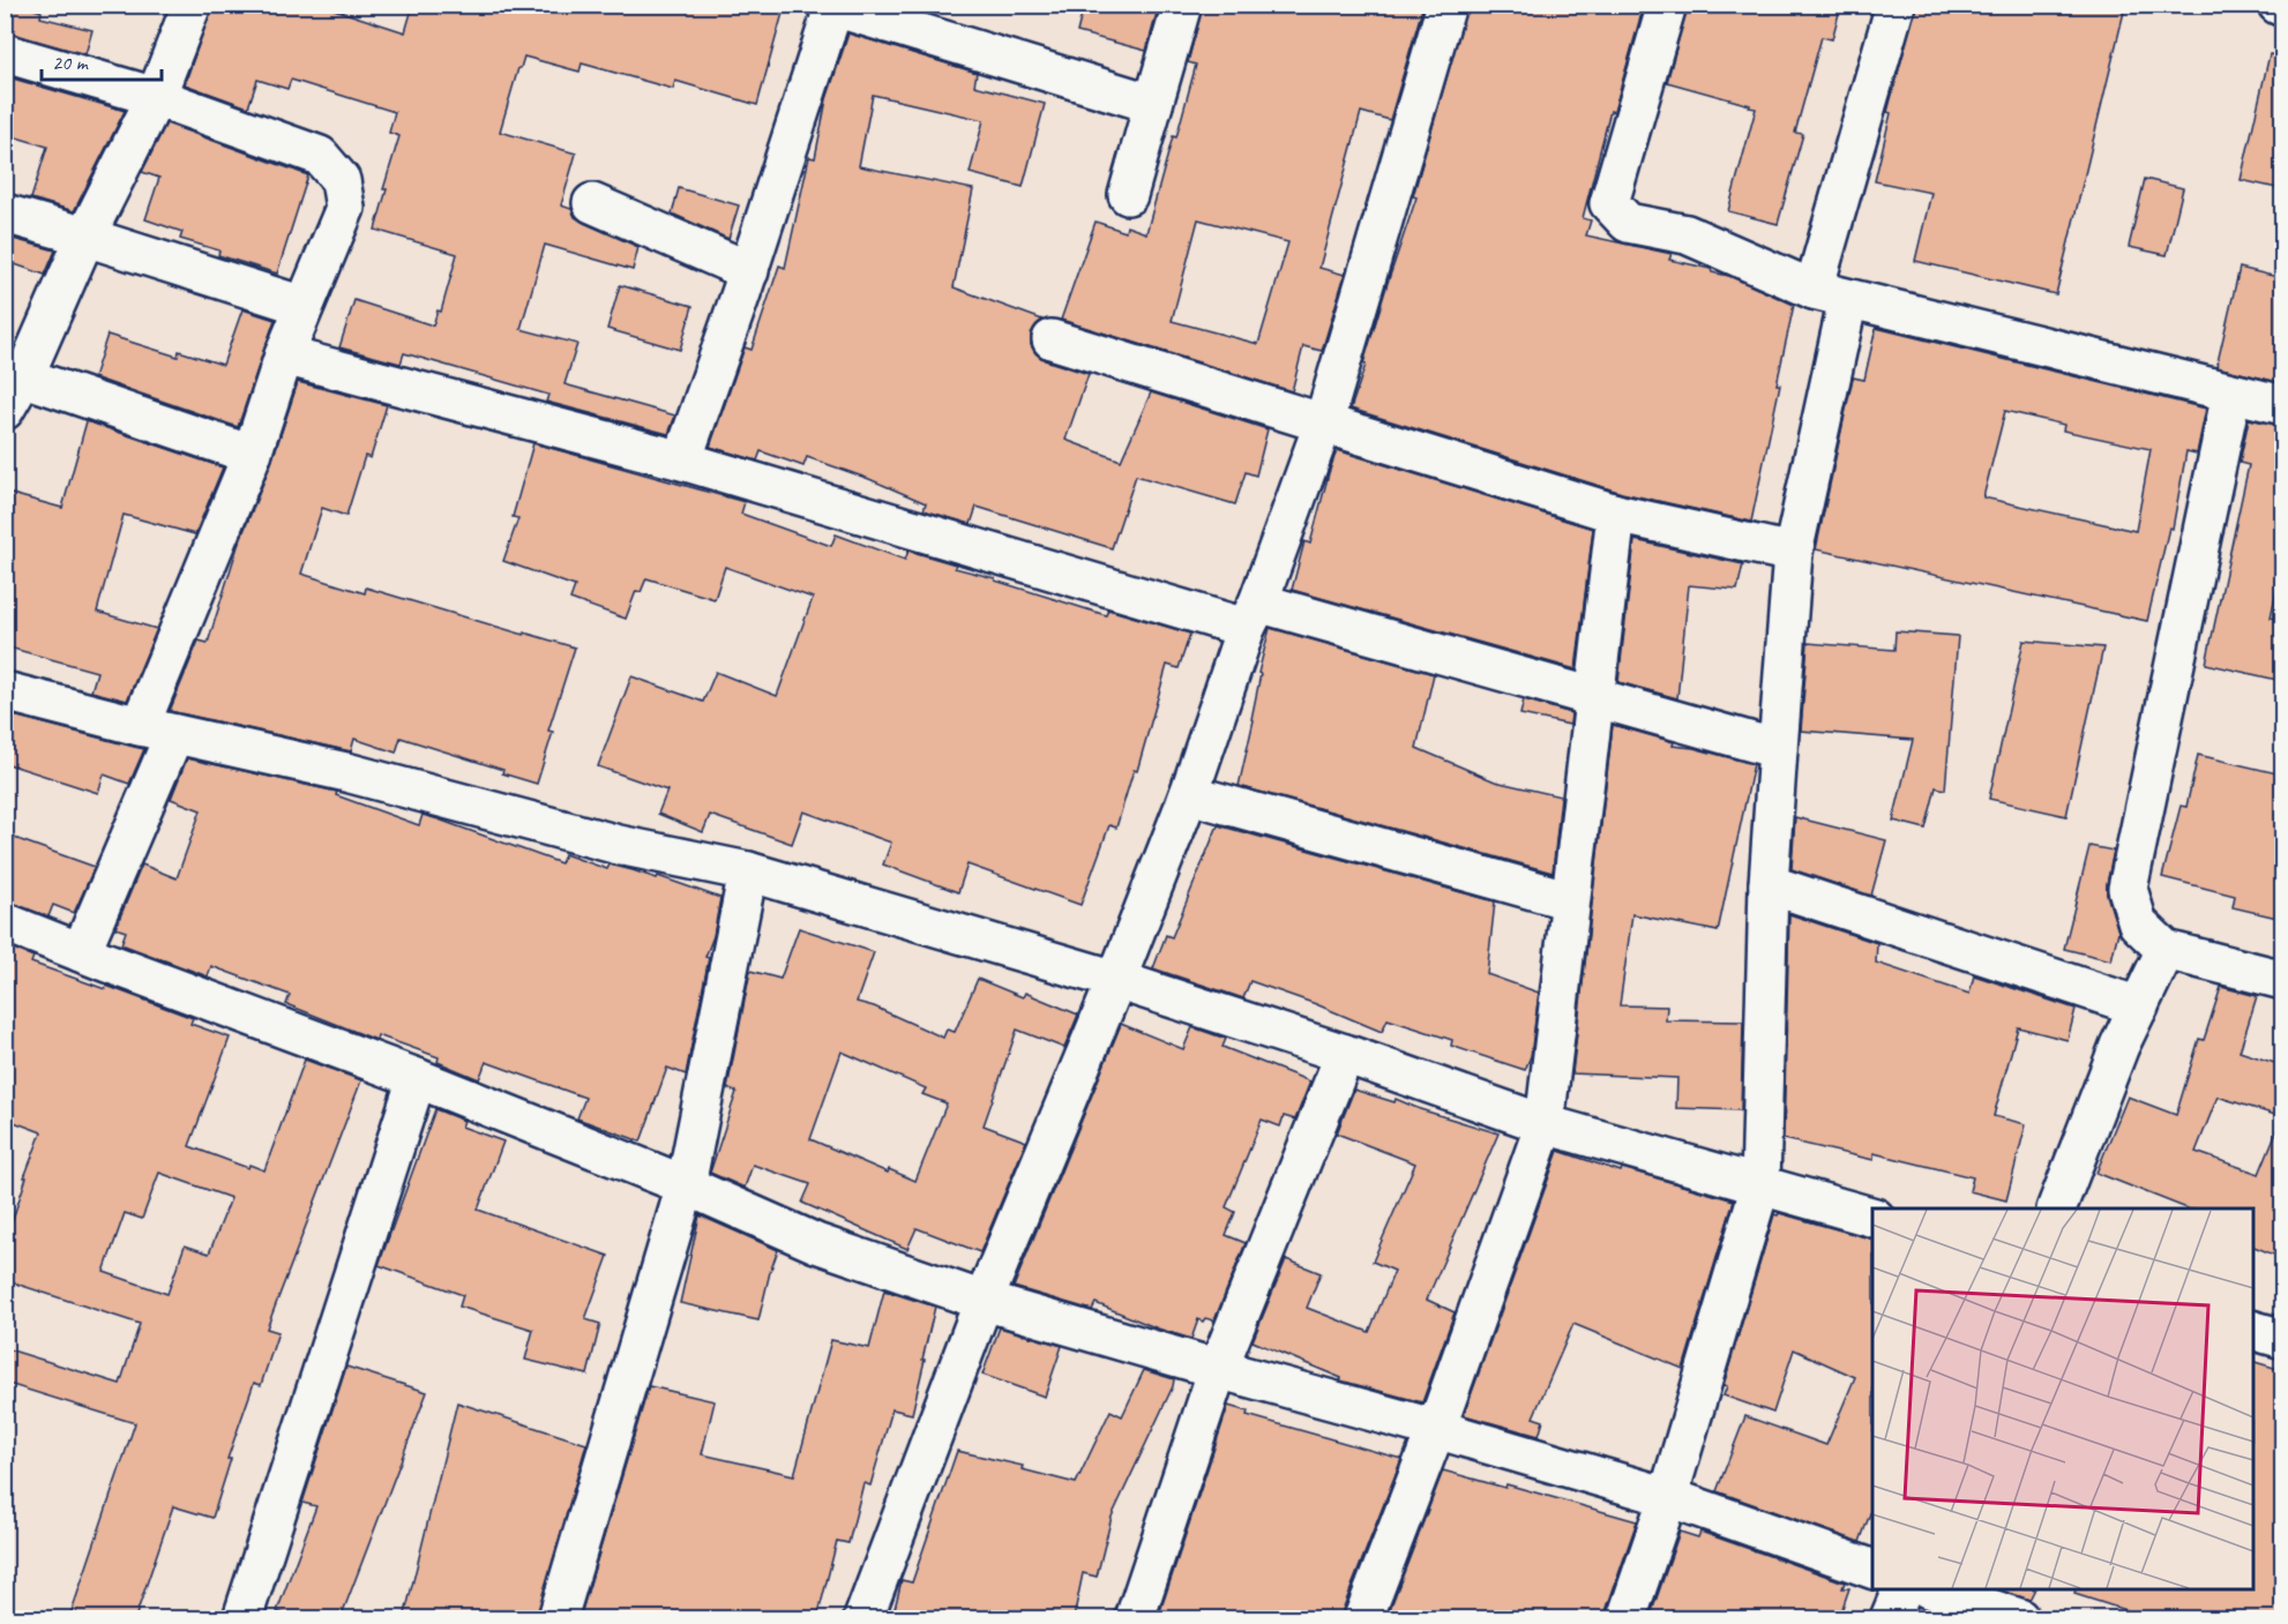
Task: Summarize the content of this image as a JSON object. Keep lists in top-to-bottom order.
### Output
{
  "scale_bar": "20 m"
}
